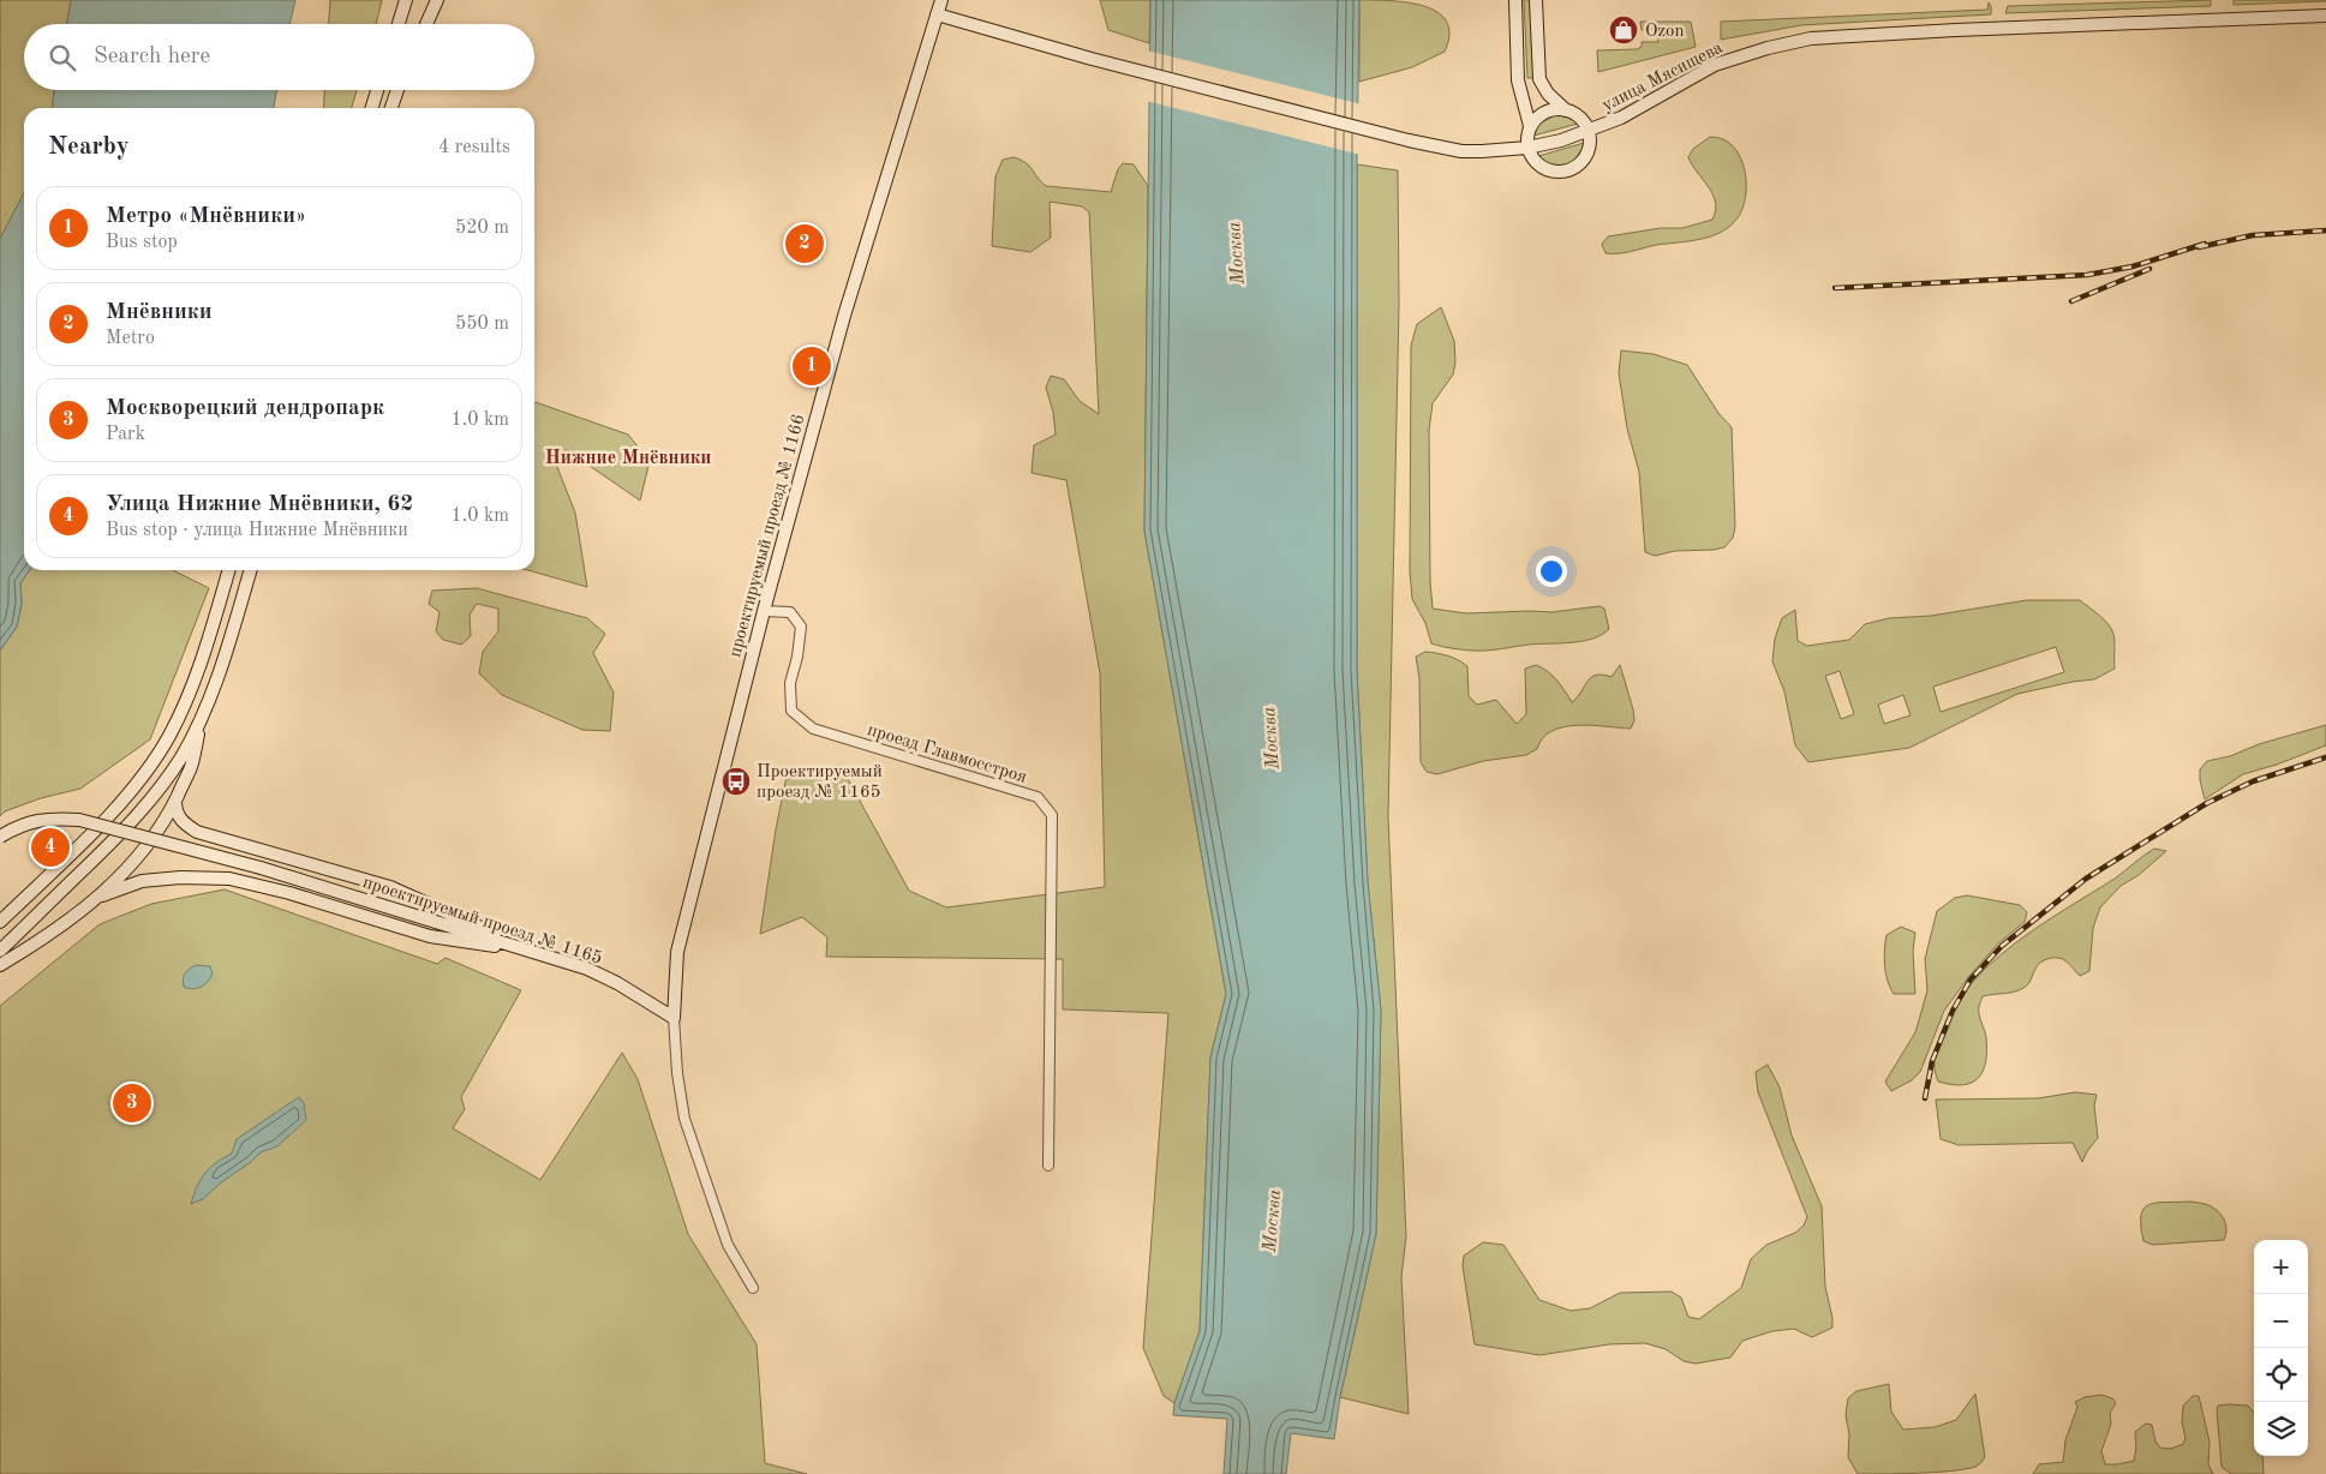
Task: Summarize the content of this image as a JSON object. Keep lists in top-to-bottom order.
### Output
{
  "streets": {
    "street": [
      "улица Мясищева",
      "проектируемый проезд № 1166",
      "проезд Главмосстроя",
      "проектируемый проезд № 1165"
    ]
  },
  "crossings": [
    ["улица Мясищева", "проектируемый проезд № 1166"],
    ["проектируемый проезд № 1166", "проезд Главмосстроя"],
    ["проектируемый проезд № 1166", "проектируемый проезд № 1165"]
  ],
  "districts": ["Нижние Мнёвники"],
  "water": ["Москва"],
  "places": {
    "shop": ["Ozon"],
    "bus stop": ["Проектируемый проезд № 1165"]
  },
  "page": {
    "search": "Search here",
    "heading": ["Nearby", "4 results"],
    "list": [
      {
        "mark": "1",
        "name": "Метро «Мнёвники»",
        "note": "Bus stop",
        "value": "520 m"
      },
      {
        "mark": "2",
        "name": "Мнёвники",
        "note": "Metro",
        "value": "550 m"
      },
      {
        "mark": "3",
        "name": "Москворецкий дендропарк",
        "note": "Park",
        "value": "1.0 km"
      },
      {
        "mark": "4",
        "name": "Улица Нижние Мнёвники, 62",
        "note": "Bus stop · улица Нижние Мнёвники",
        "value": "1.0 km"
      }
    ],
    "pins": [
      "2",
      "1",
      "4",
      "3"
    ],
    "map_buttons": ["+", "−"]
  }
}
